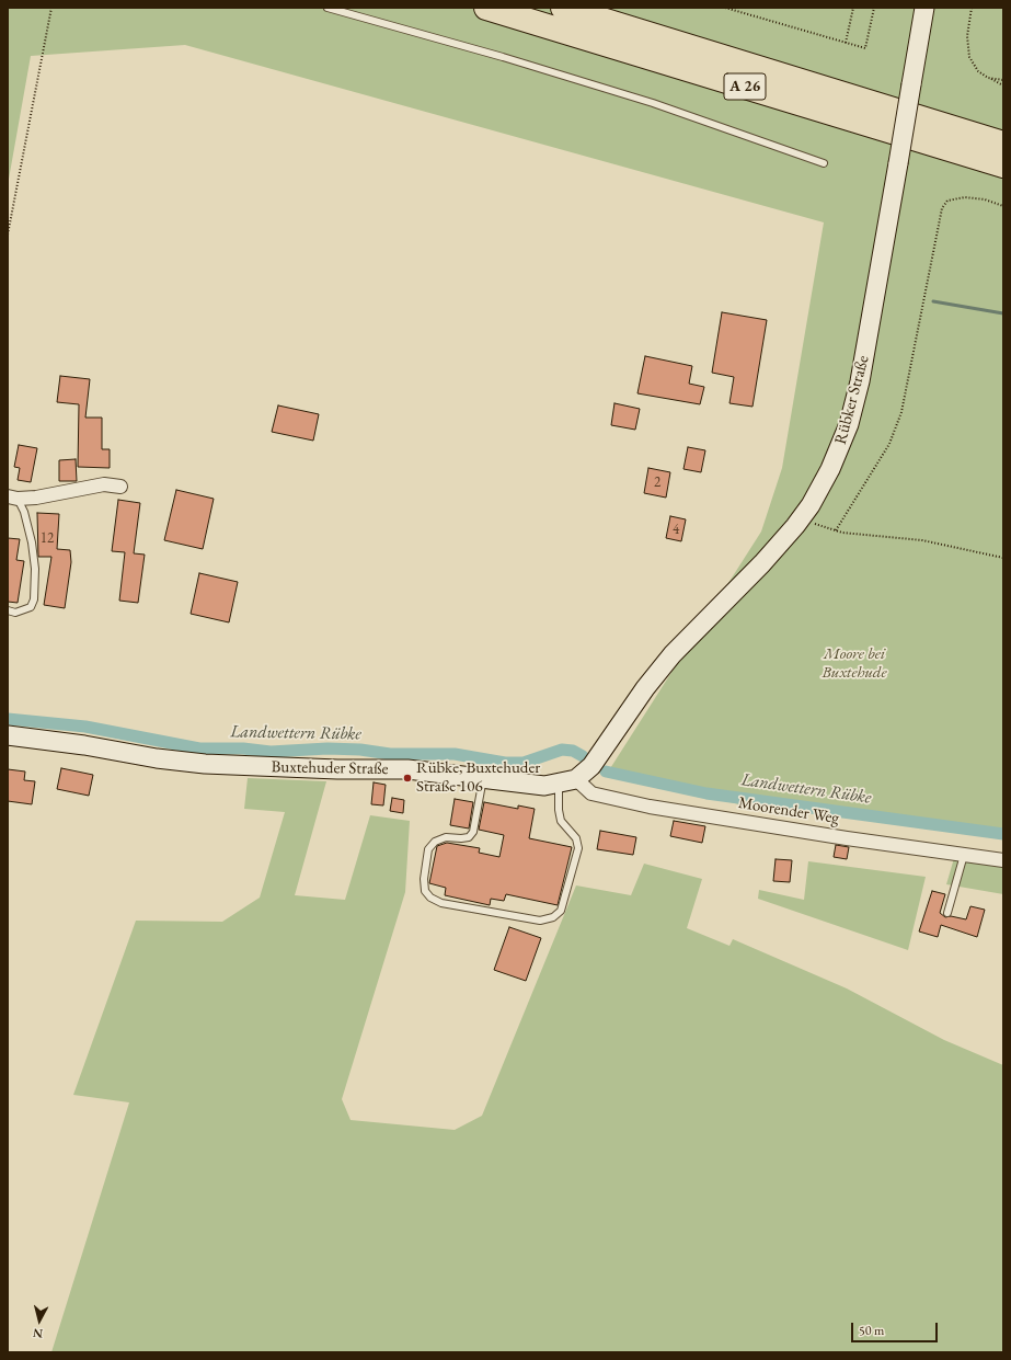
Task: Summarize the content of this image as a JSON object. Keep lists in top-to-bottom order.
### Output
{
  "streets": {
    "highway": ["A 26"],
    "street": ["Rübker Straße", "Buxtehuder Straße", "Moorender Weg"]
  },
  "crossings": [
    ["Rübker Straße", "Buxtehuder Straße"],
    ["Rübker Straße", "Moorender Weg"],
    ["Buxtehuder Straße", "Moorender Weg"]
  ],
  "water": ["Landwettern Rübke"],
  "parks": ["Moore bei Buxtehude"],
  "places": ["Rübke, Buxtehuder Straße 106"],
  "house_numbers": ["2", "4", "12"],
  "scale_bar": "50 m",
  "north": "bottom"
}
